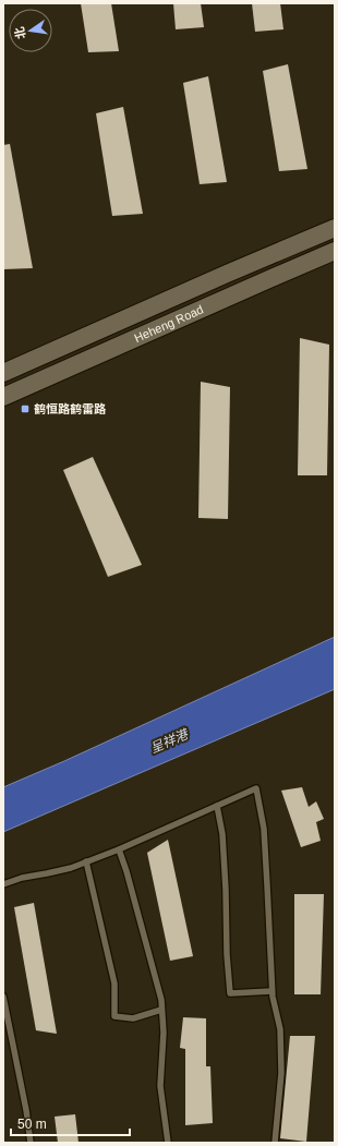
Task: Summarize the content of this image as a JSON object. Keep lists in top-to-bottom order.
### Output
{
  "streets": {
    "street": ["Heheng Road"]
  },
  "water": ["呈祥港"],
  "places": {
    "transit": ["鹤恒路鹤雷路"]
  },
  "scale_bar": "50 m",
  "north": "left"
}
